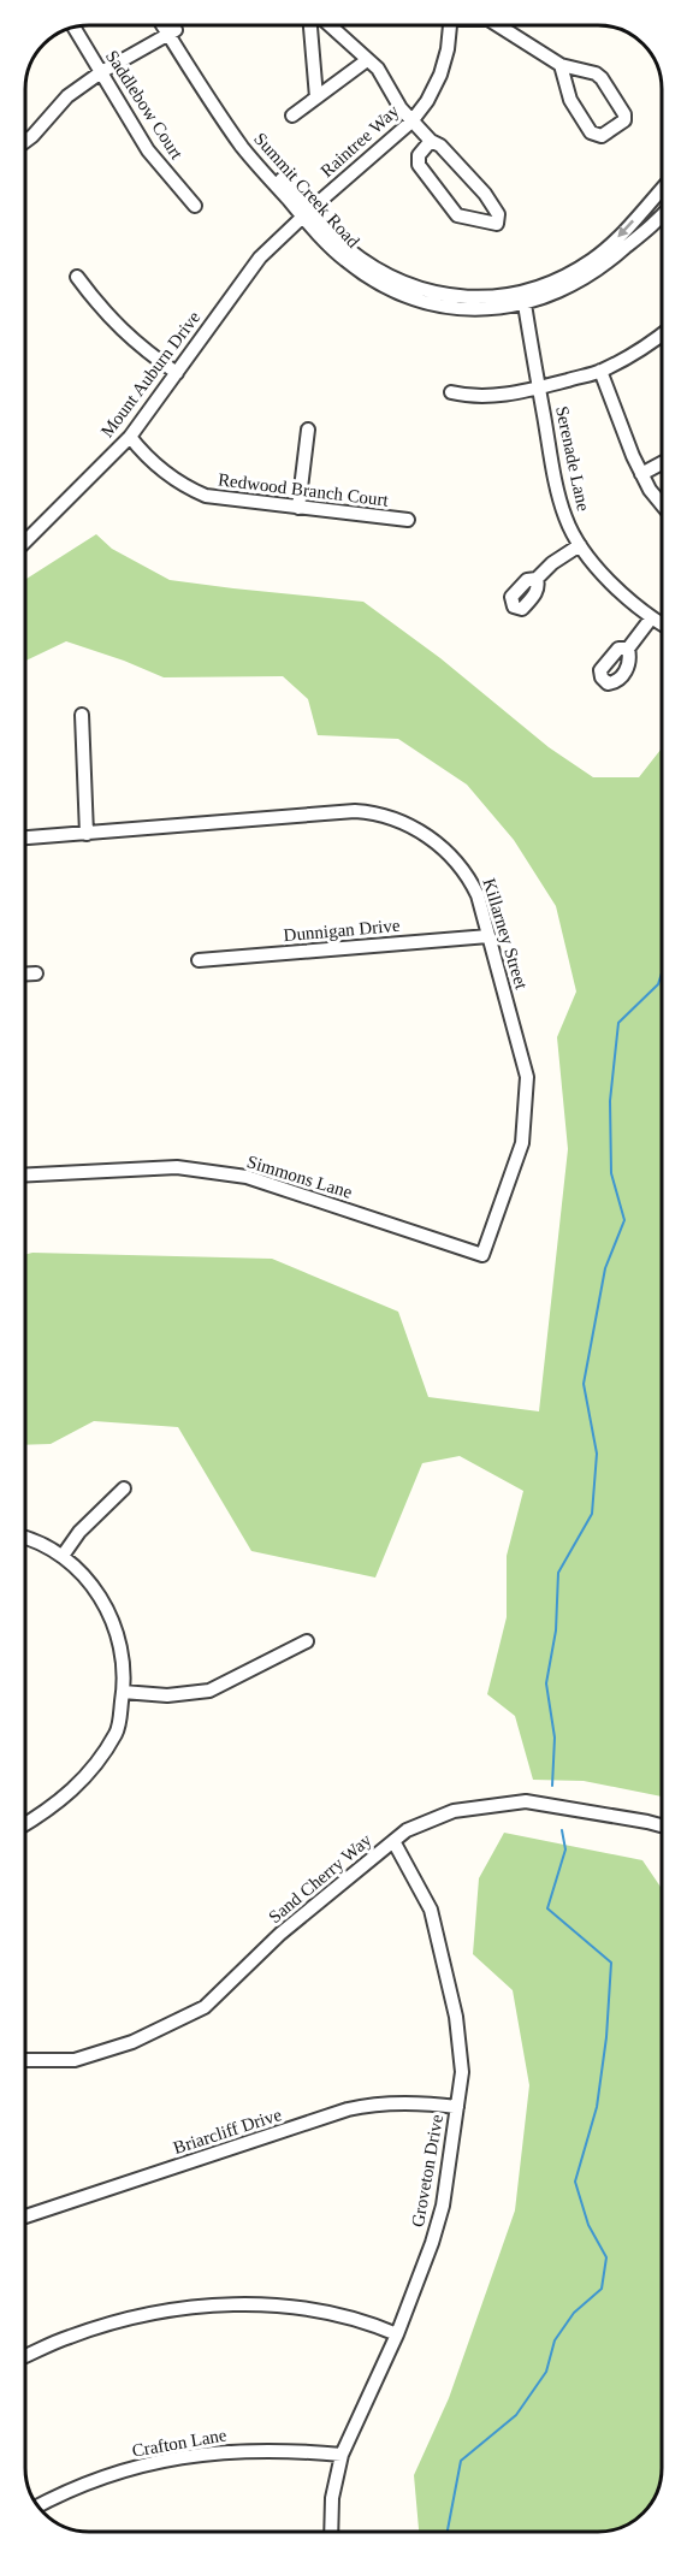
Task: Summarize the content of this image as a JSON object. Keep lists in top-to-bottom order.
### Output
{
  "streets": {
    "street": [
      "Saddlebow Court",
      "Raintree Way",
      "Summit Creek Road",
      "Mount Auburn Drive",
      "Serenade Lane",
      "Redwood Branch Court",
      "Dunnigan Drive",
      "Killarney Street",
      "Simmons Lane",
      "Sand Cherry Way",
      "Briarcliff Drive",
      "Groveton Drive",
      "Crafton Lane"
    ]
  },
  "crossings": [
    ["Raintree Way", "Summit Creek Road"],
    ["Raintree Way", "Mount Auburn Drive"],
    ["Summit Creek Road", "Mount Auburn Drive"],
    ["Summit Creek Road", "Serenade Lane"],
    ["Mount Auburn Drive", "Redwood Branch Court"],
    ["Dunnigan Drive", "Killarney Street"],
    ["Killarney Street", "Simmons Lane"],
    ["Sand Cherry Way", "Groveton Drive"],
    ["Briarcliff Drive", "Groveton Drive"],
    ["Groveton Drive", "Crafton Lane"]
  ]
}
